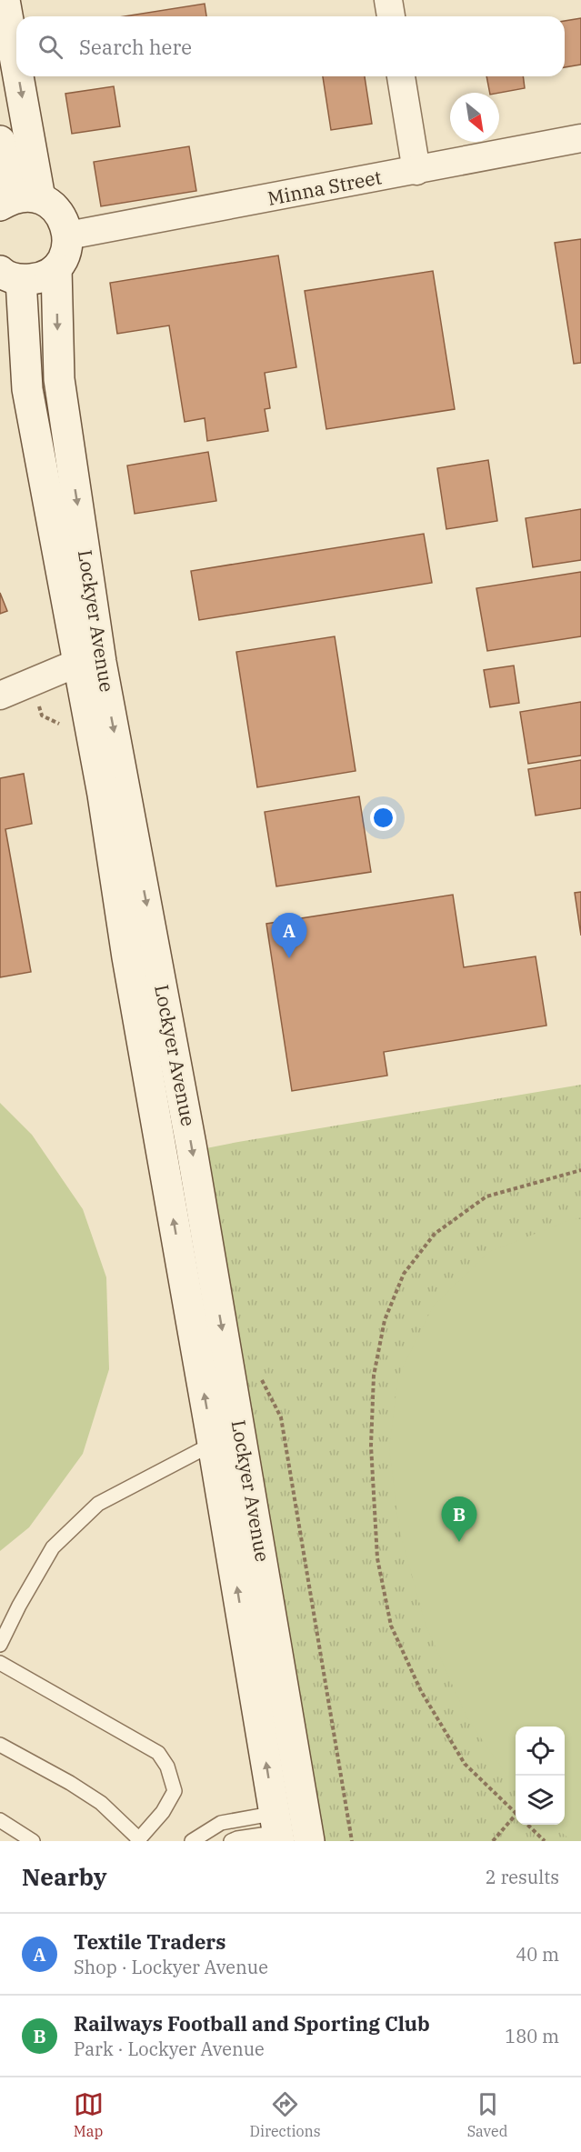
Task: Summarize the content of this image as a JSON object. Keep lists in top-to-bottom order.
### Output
{
  "streets": {
    "main road": ["Lockyer Avenue"],
    "street": ["Minna Street"]
  },
  "north": "bottom right",
  "page": {
    "search": "Search here",
    "pins": ["A", "B"],
    "heading": ["Nearby", "2 results"],
    "list": [
      {
        "mark": "A",
        "name": "Textile Traders",
        "note": "Shop · Lockyer Avenue",
        "value": "40 m"
      },
      {
        "mark": "B",
        "name": "Railways Football and Sporting Club",
        "note": "Park · Lockyer Avenue",
        "value": "180 m"
      }
    ],
    "nav": ["Map", "Directions", "Saved"]
  }
}
